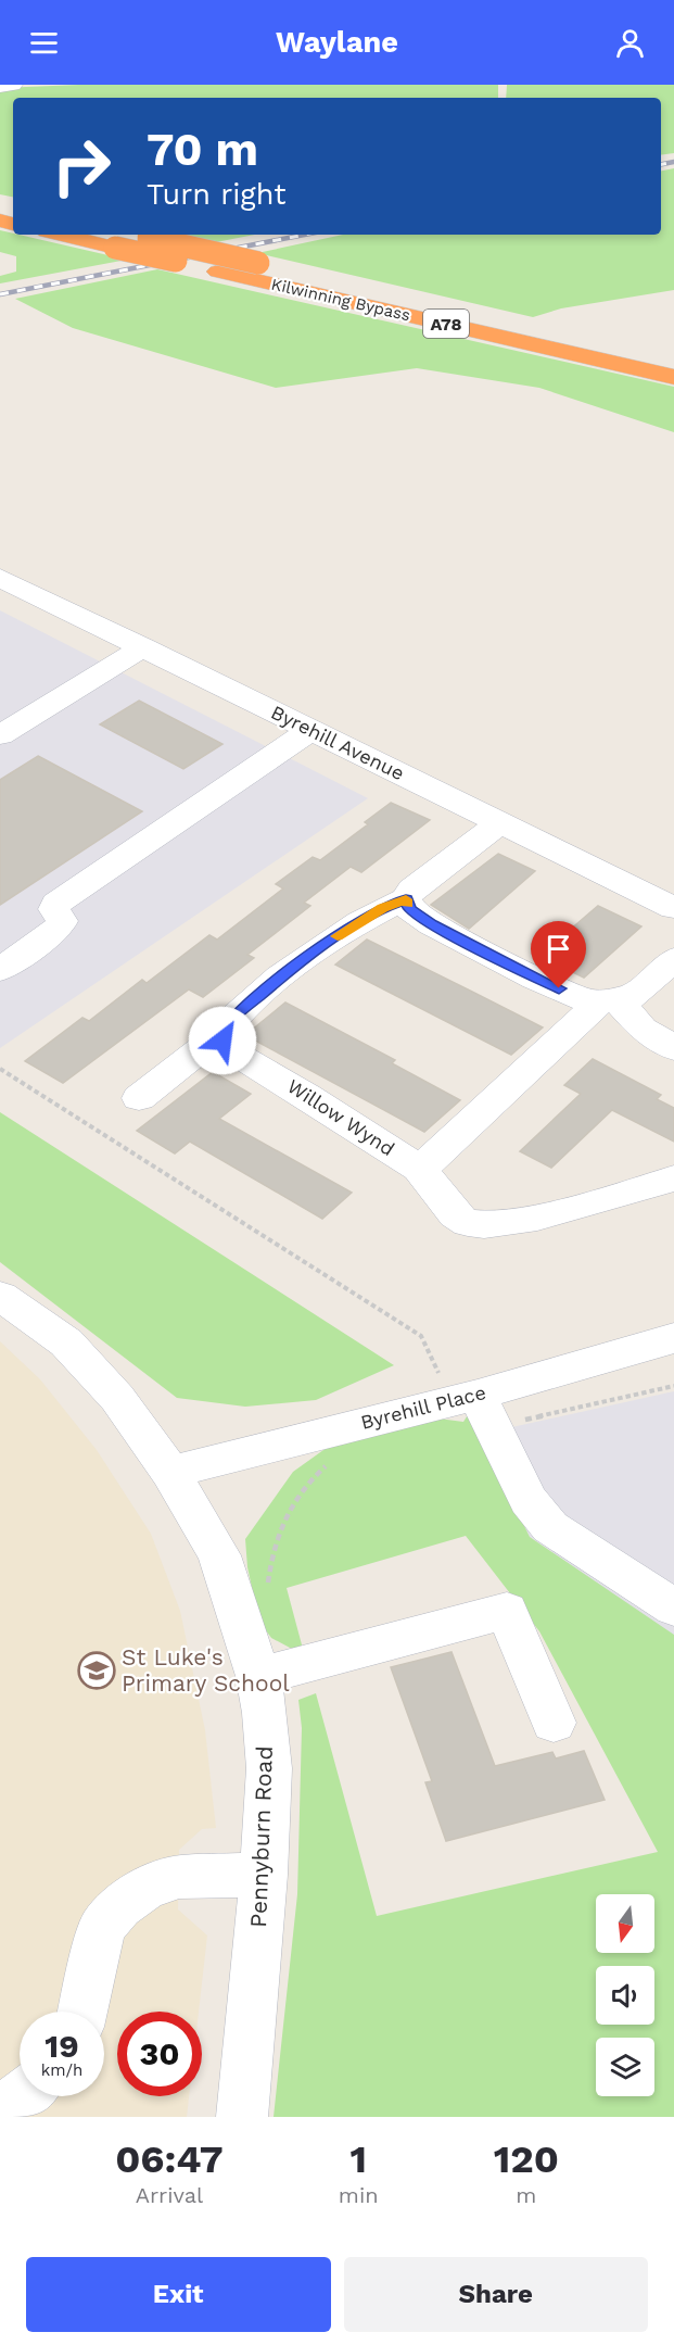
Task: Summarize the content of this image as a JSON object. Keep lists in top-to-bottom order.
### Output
{
  "streets": {
    "highway": ["Kilwinning Bypass", "A78"],
    "street": [
      "Byrehill Avenue",
      "Willow Wynd",
      "Byrehill Place",
      "Pennyburn Road"
    ]
  },
  "crossings": [
    ["Byrehill Place", "Pennyburn Road"]
  ],
  "places": {
    "school or university": ["St Luke's Primary School"]
  },
  "north": "bottom",
  "page": {
    "header": "Waylane",
    "turn": ["70 m", "Turn right"],
    "speed": "19 km/h",
    "limit": "30",
    "eta": [
      "06:47",
      "Arrival",
      "1",
      "min",
      "120",
      "m"
    ],
    "buttons": ["Exit", "Share"]
  }
}
